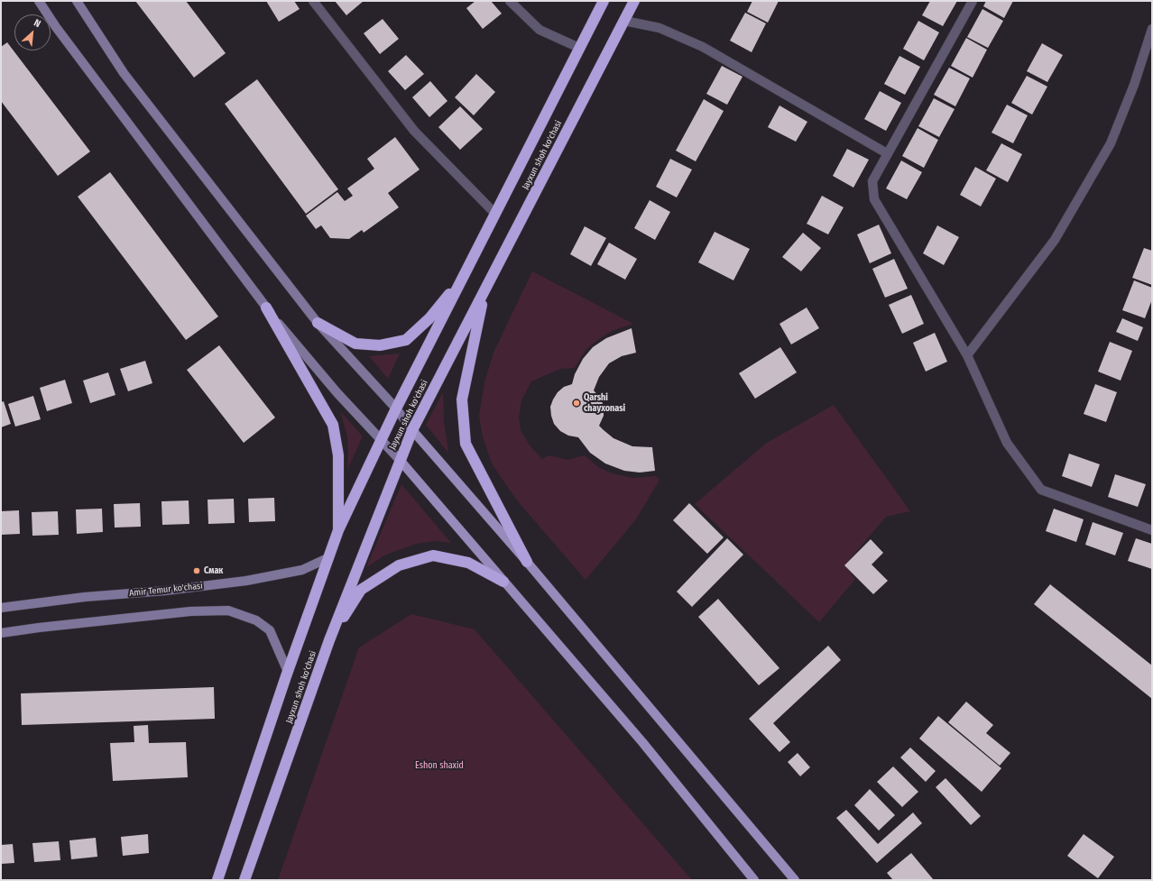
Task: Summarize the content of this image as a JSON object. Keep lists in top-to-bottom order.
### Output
{
  "streets": {
    "highway": ["Jayxun shoh ko'chasi"],
    "main road": ["Amir Temur ko'chasi"]
  },
  "crossings": [
    ["Jayxun shoh ko'chasi", "Amir Temur ko'chasi"]
  ],
  "parks": ["Eshon shaxid"],
  "places": ["Qarshi chayxonasi", "Смак"],
  "north": "top right"
}
